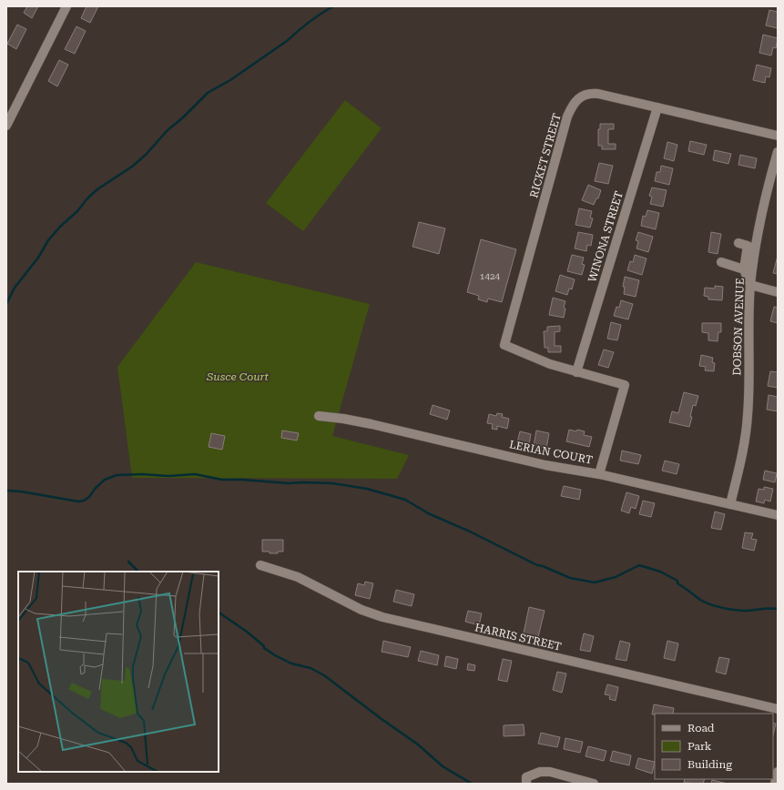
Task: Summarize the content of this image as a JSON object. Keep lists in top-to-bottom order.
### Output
{
  "streets": {
    "street": [
      "RICKET STREET",
      "WINONA STREET",
      "DOBSON AVENUE",
      "LERIAN COURT",
      "HARRIS STREET"
    ]
  },
  "crossings": [
    ["RICKET STREET", "WINONA STREET"],
    ["DOBSON AVENUE", "LERIAN COURT"]
  ],
  "parks": ["Susce Court"],
  "house_numbers": ["1424"],
  "legend": ["Road", "Park", "Building"]
}
